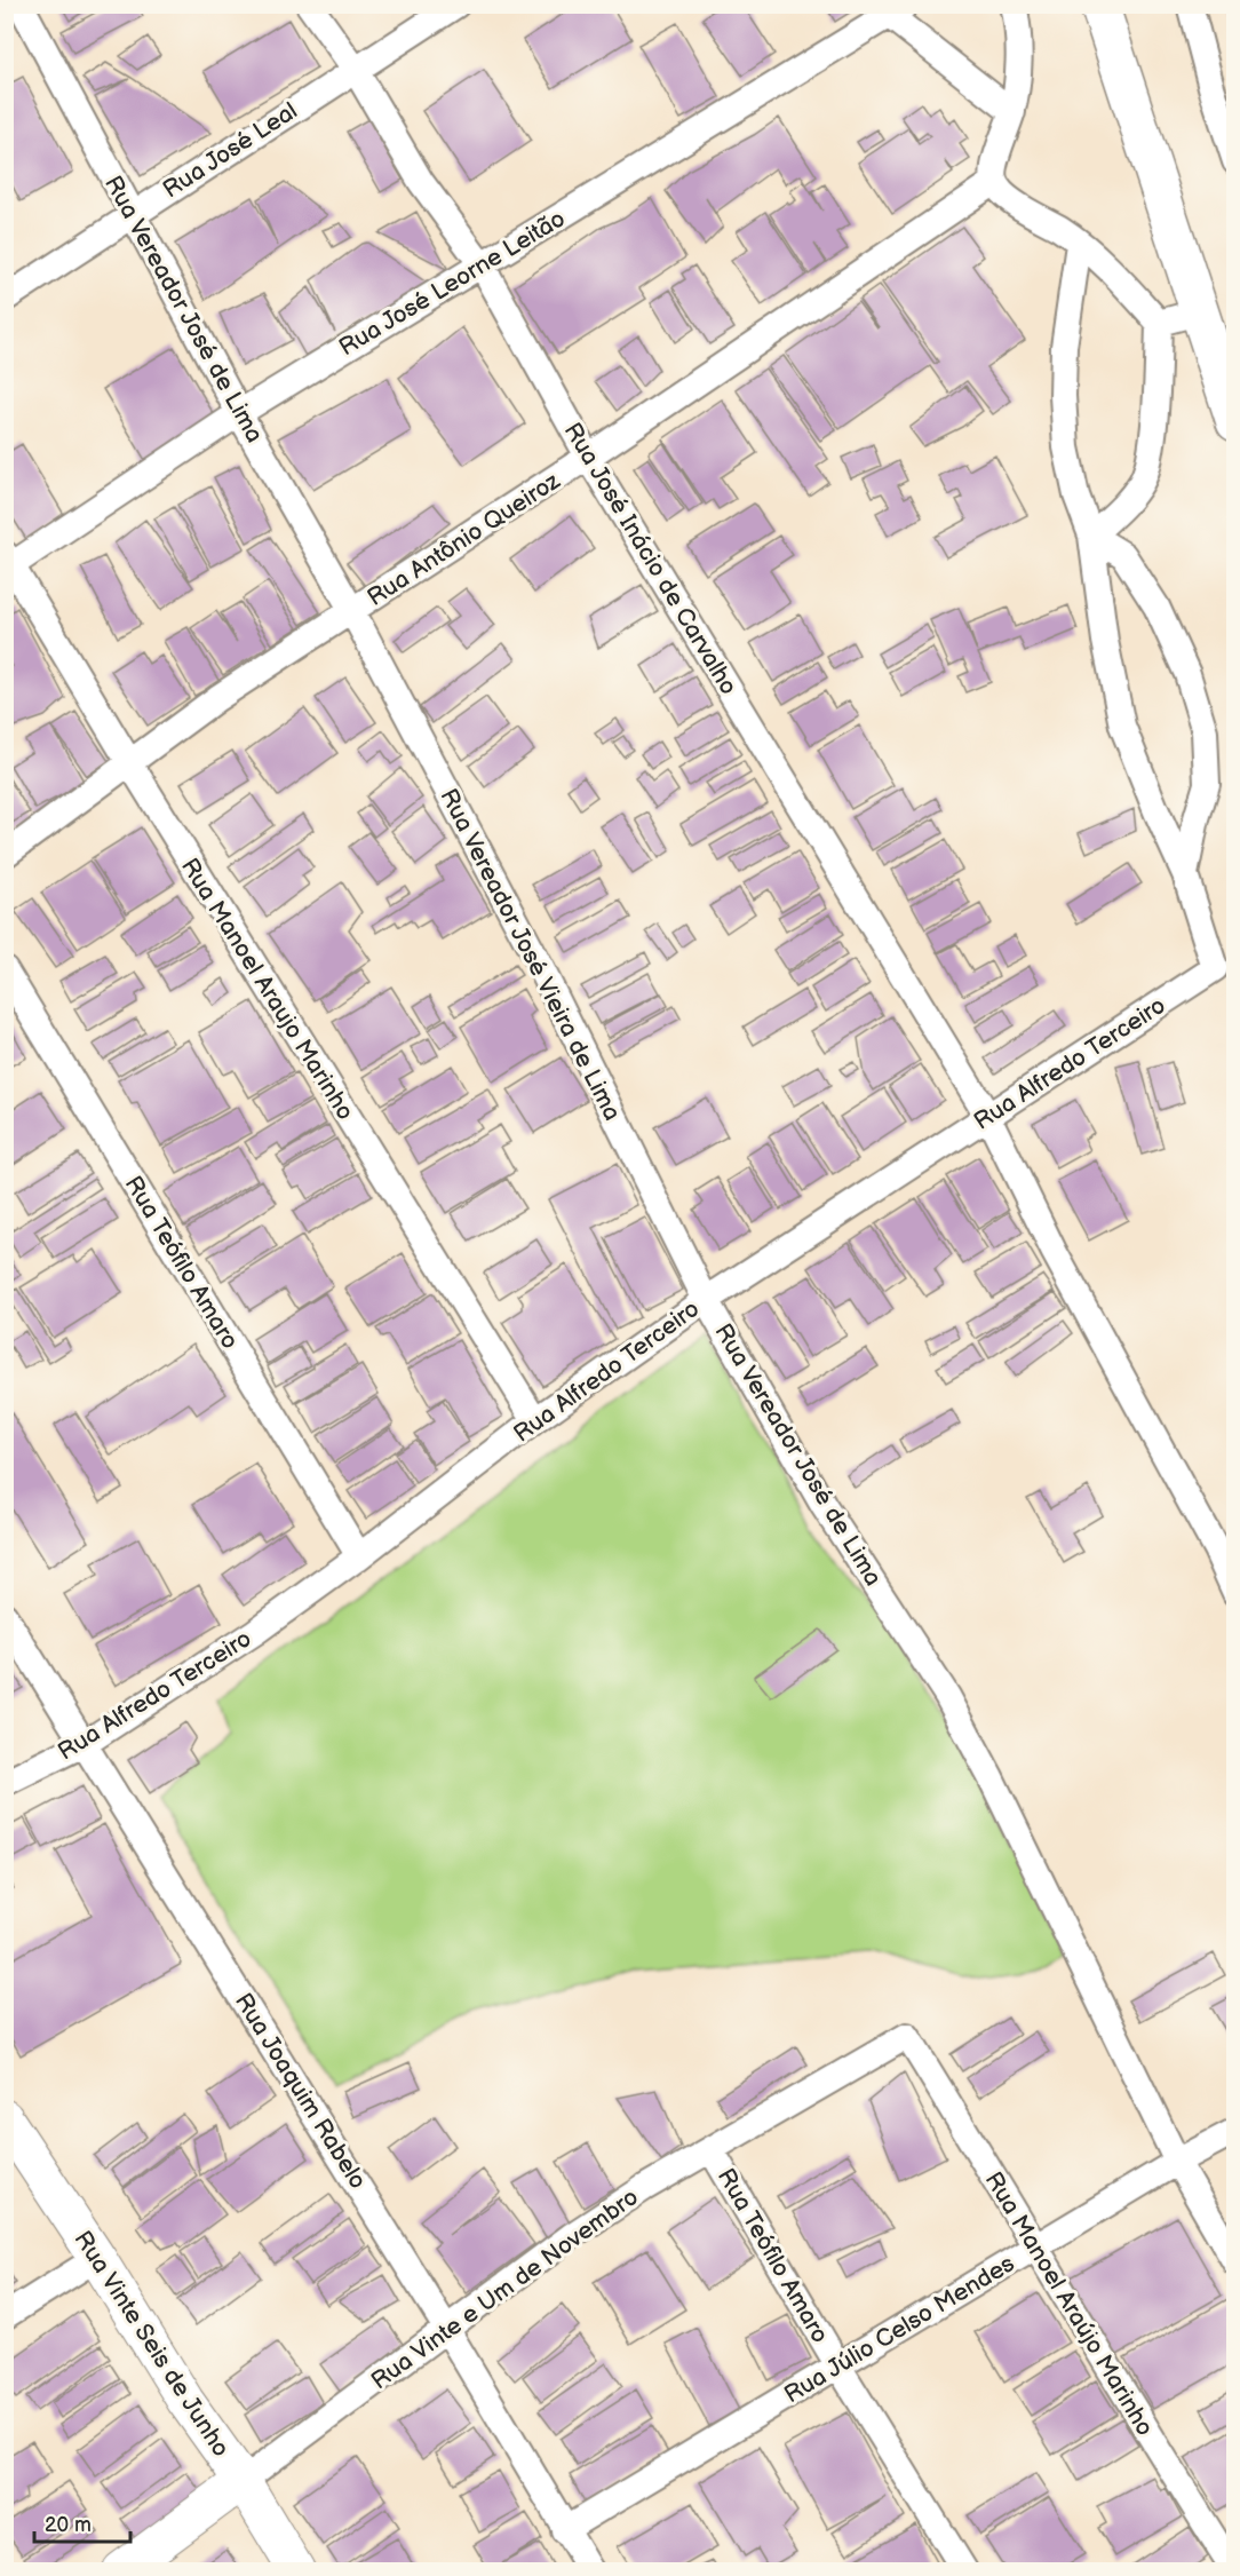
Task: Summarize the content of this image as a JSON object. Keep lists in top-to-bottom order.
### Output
{
  "streets": {
    "street": [
      "Rua José Leal",
      "Rua José Leorne Leitão",
      "Rua Vereador José de Lima",
      "Rua Antônio Queiroz",
      "Rua José Inácio de Carvalho",
      "Rua Vereador José Vieira de Lima",
      "Rua Manoel Araujo Marinho",
      "Rua Alfredo Terceiro",
      "Rua Teófilo Amaro",
      "Rua Joaquim Rabelo",
      "Rua Vinte e Um de Novembro",
      "Rua Manoel Araújo Marinho",
      "Rua Júlio Celso Mendes",
      "Rua Vinte Seis de Junho"
    ]
  },
  "crossings": [
    ["Rua José Leal", "Rua Vereador José de Lima"],
    ["Rua José Leal", "Rua José Inácio de Carvalho"],
    ["Rua José Leorne Leitão", "Rua Vereador José de Lima"],
    ["Rua José Leorne Leitão", "Rua José Inácio de Carvalho"],
    ["Rua José Leorne Leitão", "Rua Manoel Araujo Marinho"],
    ["Rua Vereador José de Lima", "Rua Antônio Queiroz"],
    ["Rua Vereador José de Lima", "Rua Vereador José Vieira de Lima"],
    ["Rua Vereador José de Lima", "Rua Alfredo Terceiro"],
    ["Rua Vereador José de Lima", "Rua Júlio Celso Mendes"],
    ["Rua Antônio Queiroz", "Rua José Inácio de Carvalho"],
    ["Rua Antônio Queiroz", "Rua Vereador José Vieira de Lima"],
    ["Rua Antônio Queiroz", "Rua Manoel Araujo Marinho"],
    ["Rua José Inácio de Carvalho", "Rua Alfredo Terceiro"],
    ["Rua Vereador José Vieira de Lima", "Rua Alfredo Terceiro"],
    ["Rua Manoel Araujo Marinho", "Rua Alfredo Terceiro"],
    ["Rua Alfredo Terceiro", "Rua Teófilo Amaro"],
    ["Rua Alfredo Terceiro", "Rua Joaquim Rabelo"],
    ["Rua Teófilo Amaro", "Rua Vinte e Um de Novembro"],
    ["Rua Teófilo Amaro", "Rua Júlio Celso Mendes"],
    ["Rua Joaquim Rabelo", "Rua Vinte e Um de Novembro"],
    ["Rua Joaquim Rabelo", "Rua Júlio Celso Mendes"],
    ["Rua Vinte e Um de Novembro", "Rua Manoel Araújo Marinho"],
    ["Rua Vinte e Um de Novembro", "Rua Vinte Seis de Junho"],
    ["Rua Manoel Araújo Marinho", "Rua Júlio Celso Mendes"]
  ],
  "scale_bar": "20 m"
}
